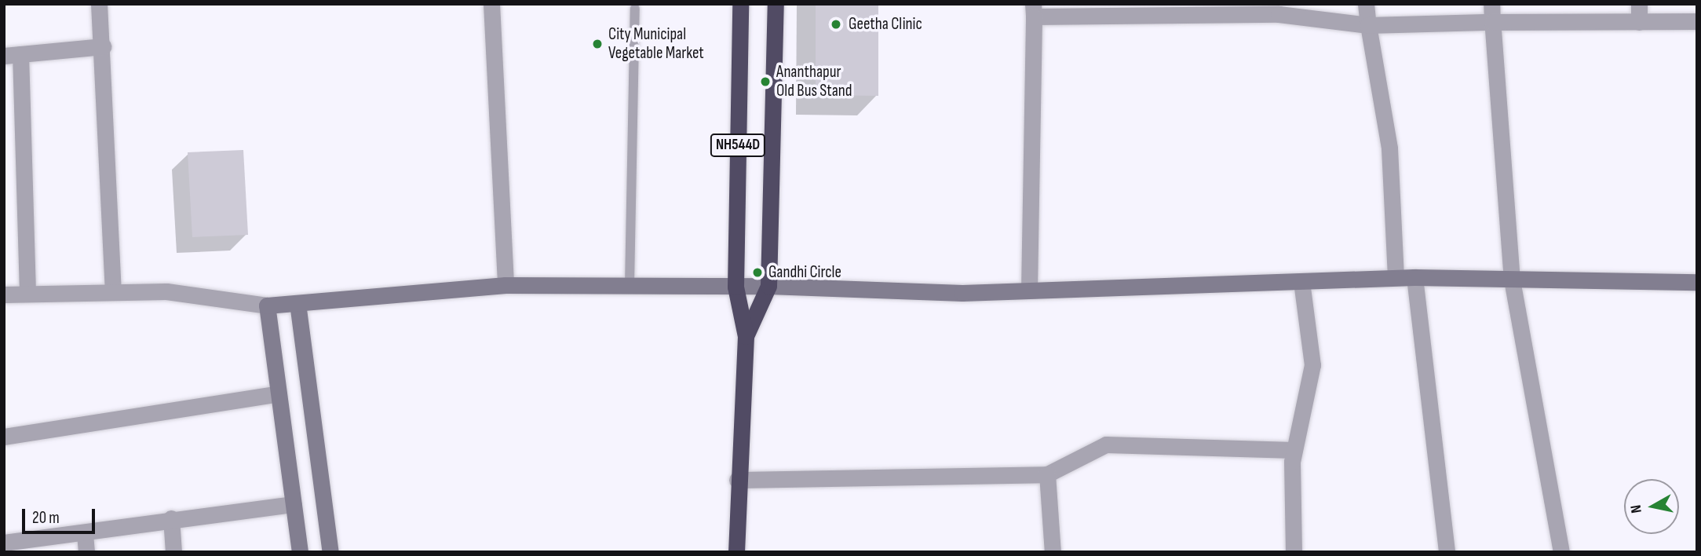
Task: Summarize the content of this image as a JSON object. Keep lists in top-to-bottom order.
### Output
{
  "streets": {
    "highway": ["NH544D"]
  },
  "places": [
    "Geetha Clinic",
    "City Municipal Vegetable Market",
    "Ananthapur Old Bus Stand",
    "Gandhi Circle"
  ],
  "scale_bar": "20 m",
  "north": "left"
}
